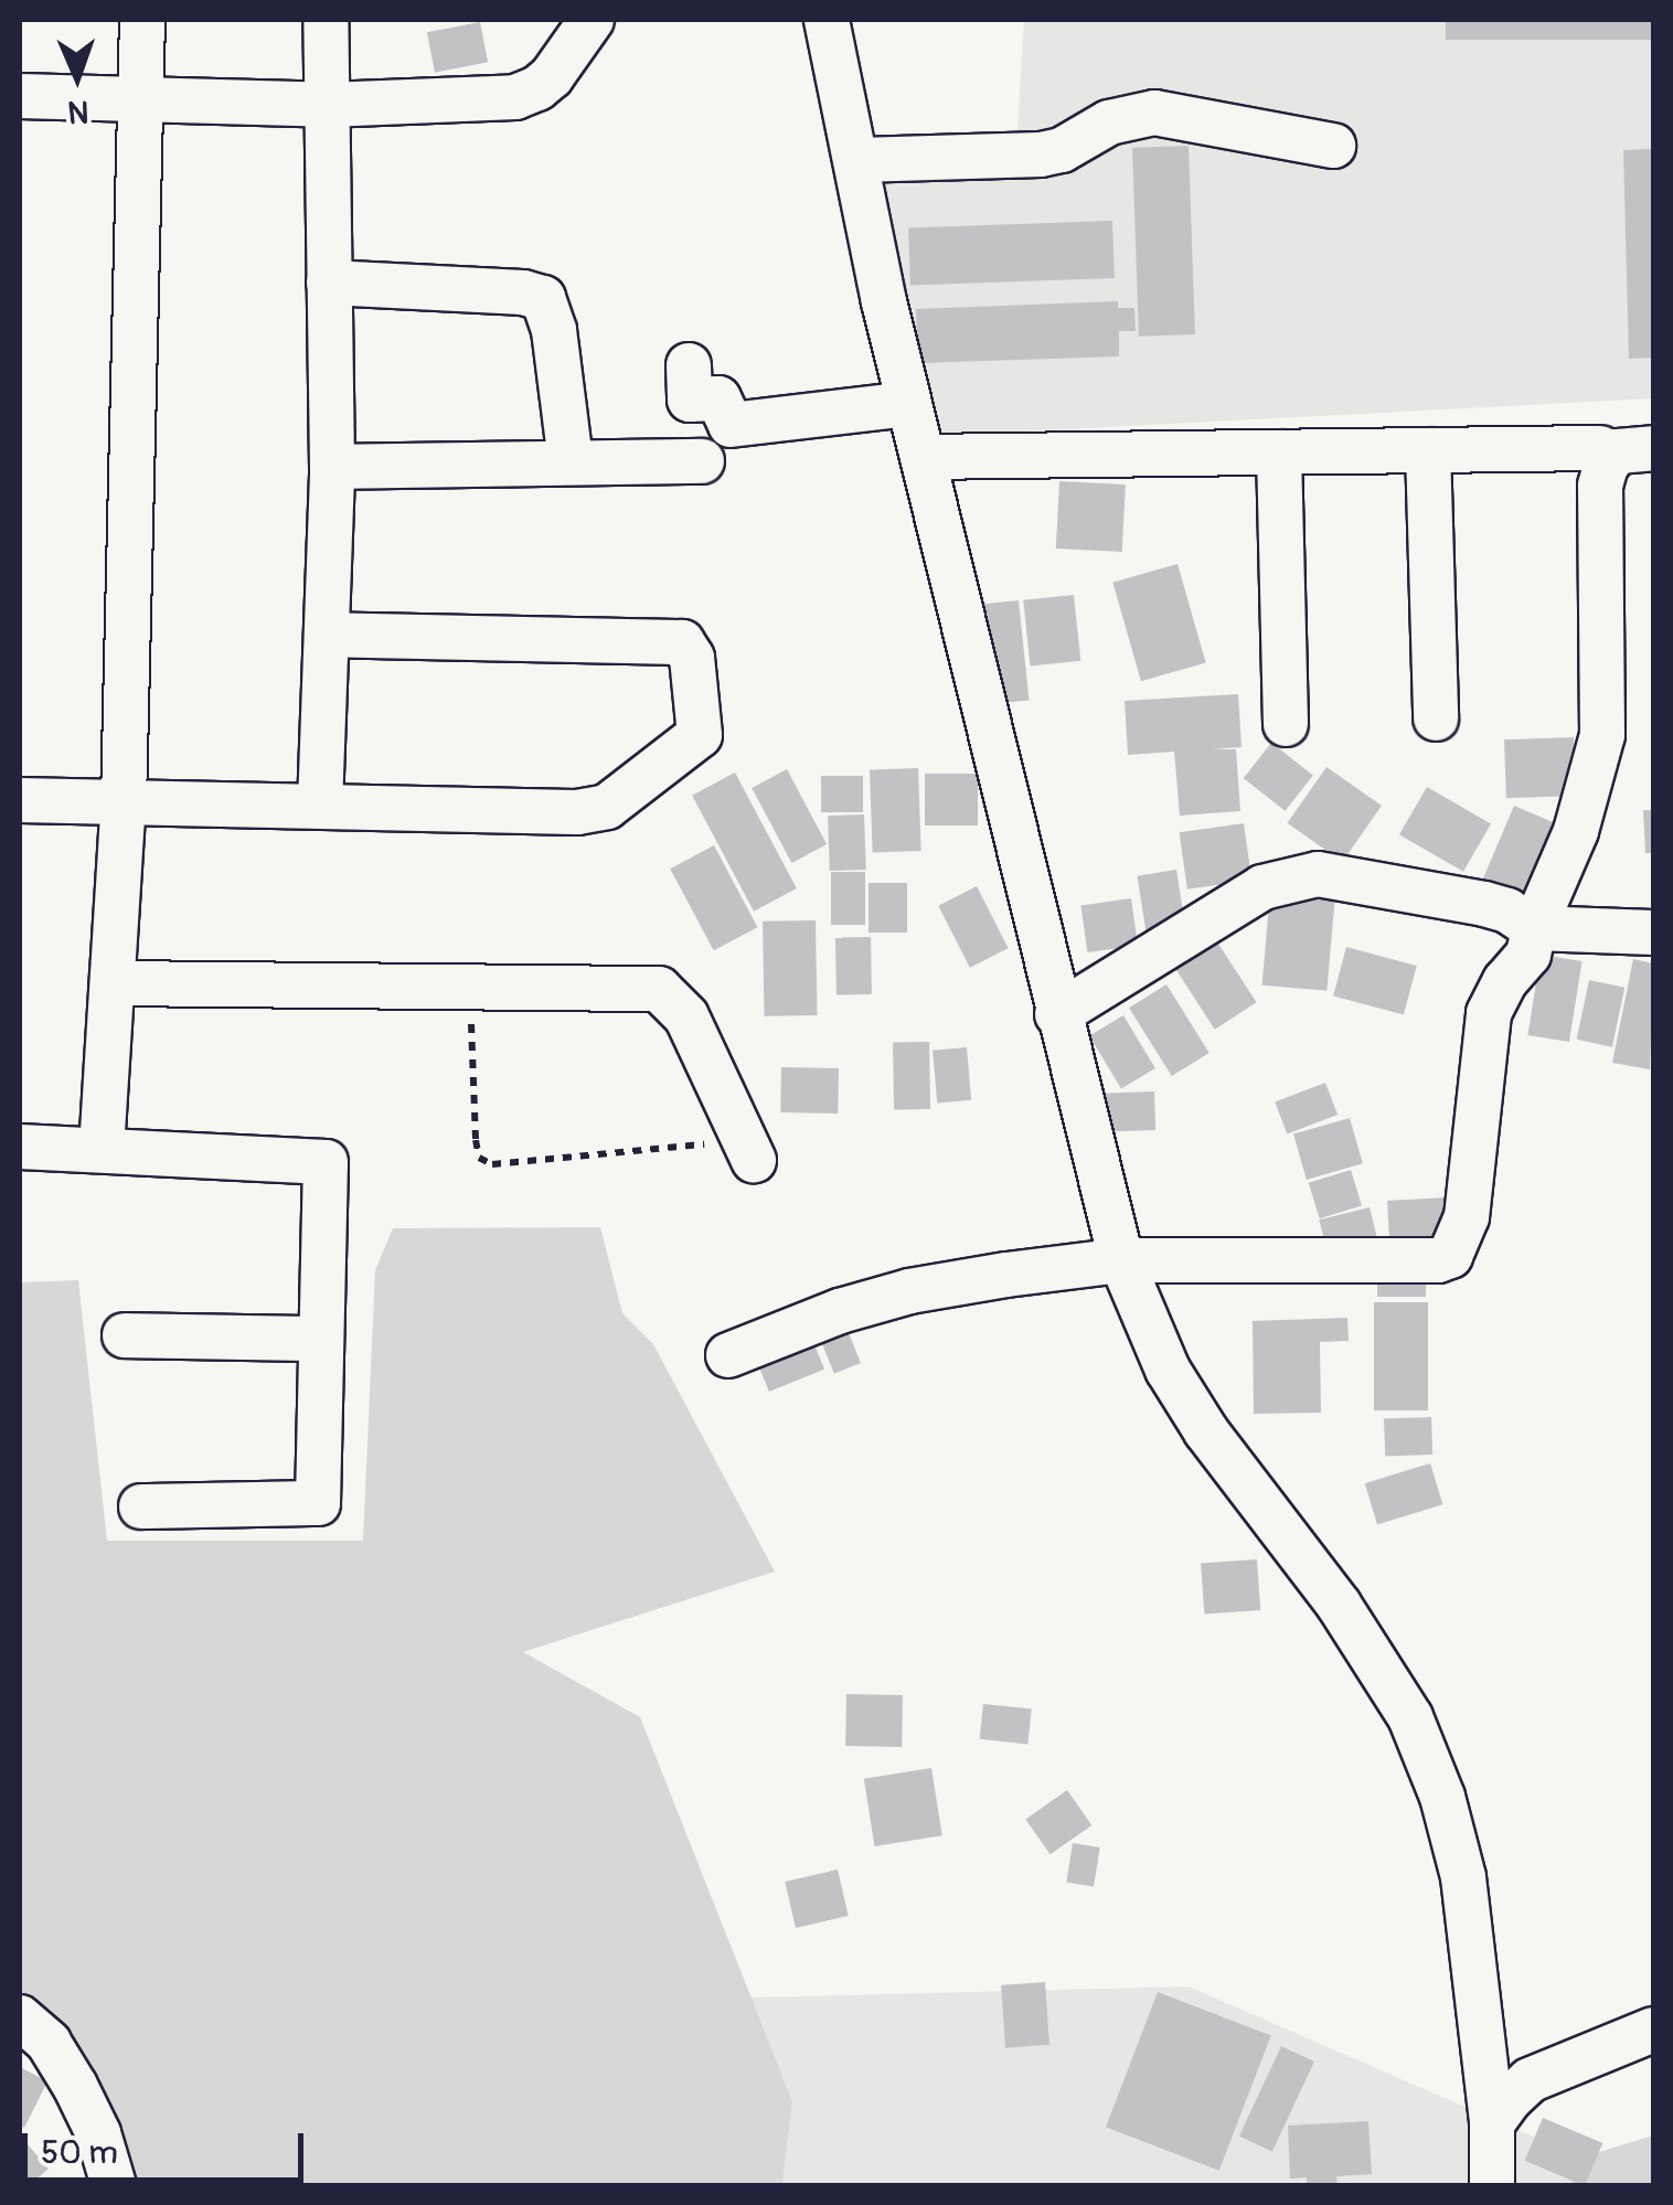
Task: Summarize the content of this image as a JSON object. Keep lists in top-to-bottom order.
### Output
{
  "scale_bar": "50 m",
  "north": "bottom"
}
